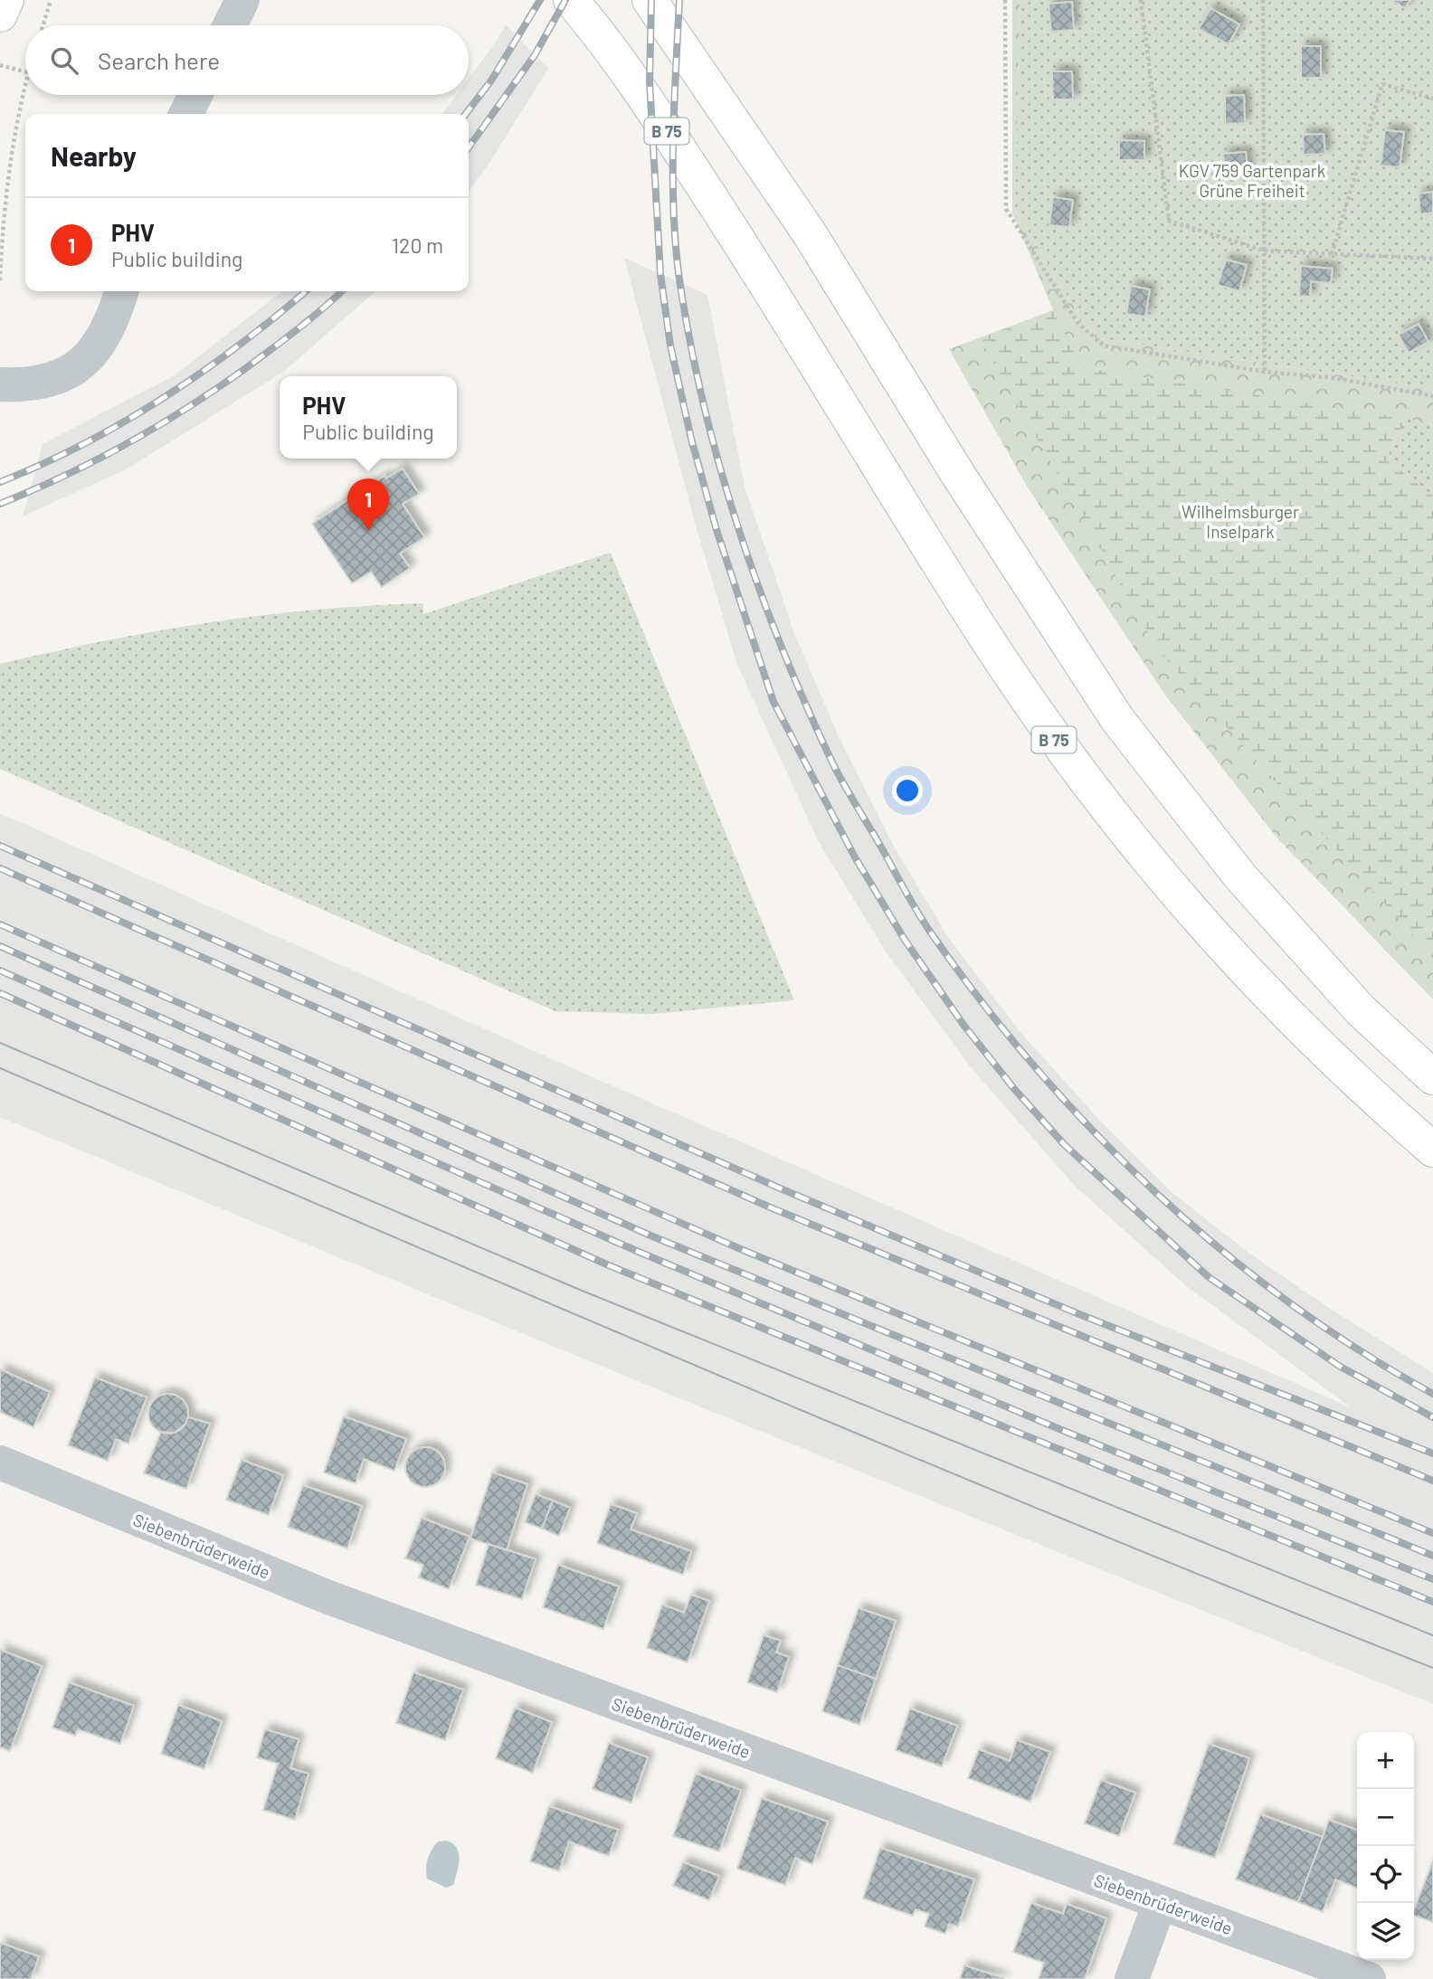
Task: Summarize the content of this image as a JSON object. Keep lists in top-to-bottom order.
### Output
{
  "streets": {
    "main road": ["B 75"],
    "street": ["Siebenbrüderweide"]
  },
  "parks": ["KGV 759 Gartenpark Grüne Freiheit", "Wilhelmsburger Inselpark"],
  "page": {
    "search": "Search here",
    "heading": "Nearby",
    "list": [
      {
        "mark": "1",
        "name": "PHV",
        "note": "Public building",
        "value": "120 m"
      }
    ],
    "popup": ["PHV", "Public building"],
    "pins": "1",
    "map_buttons": ["+", "−"]
  }
}
